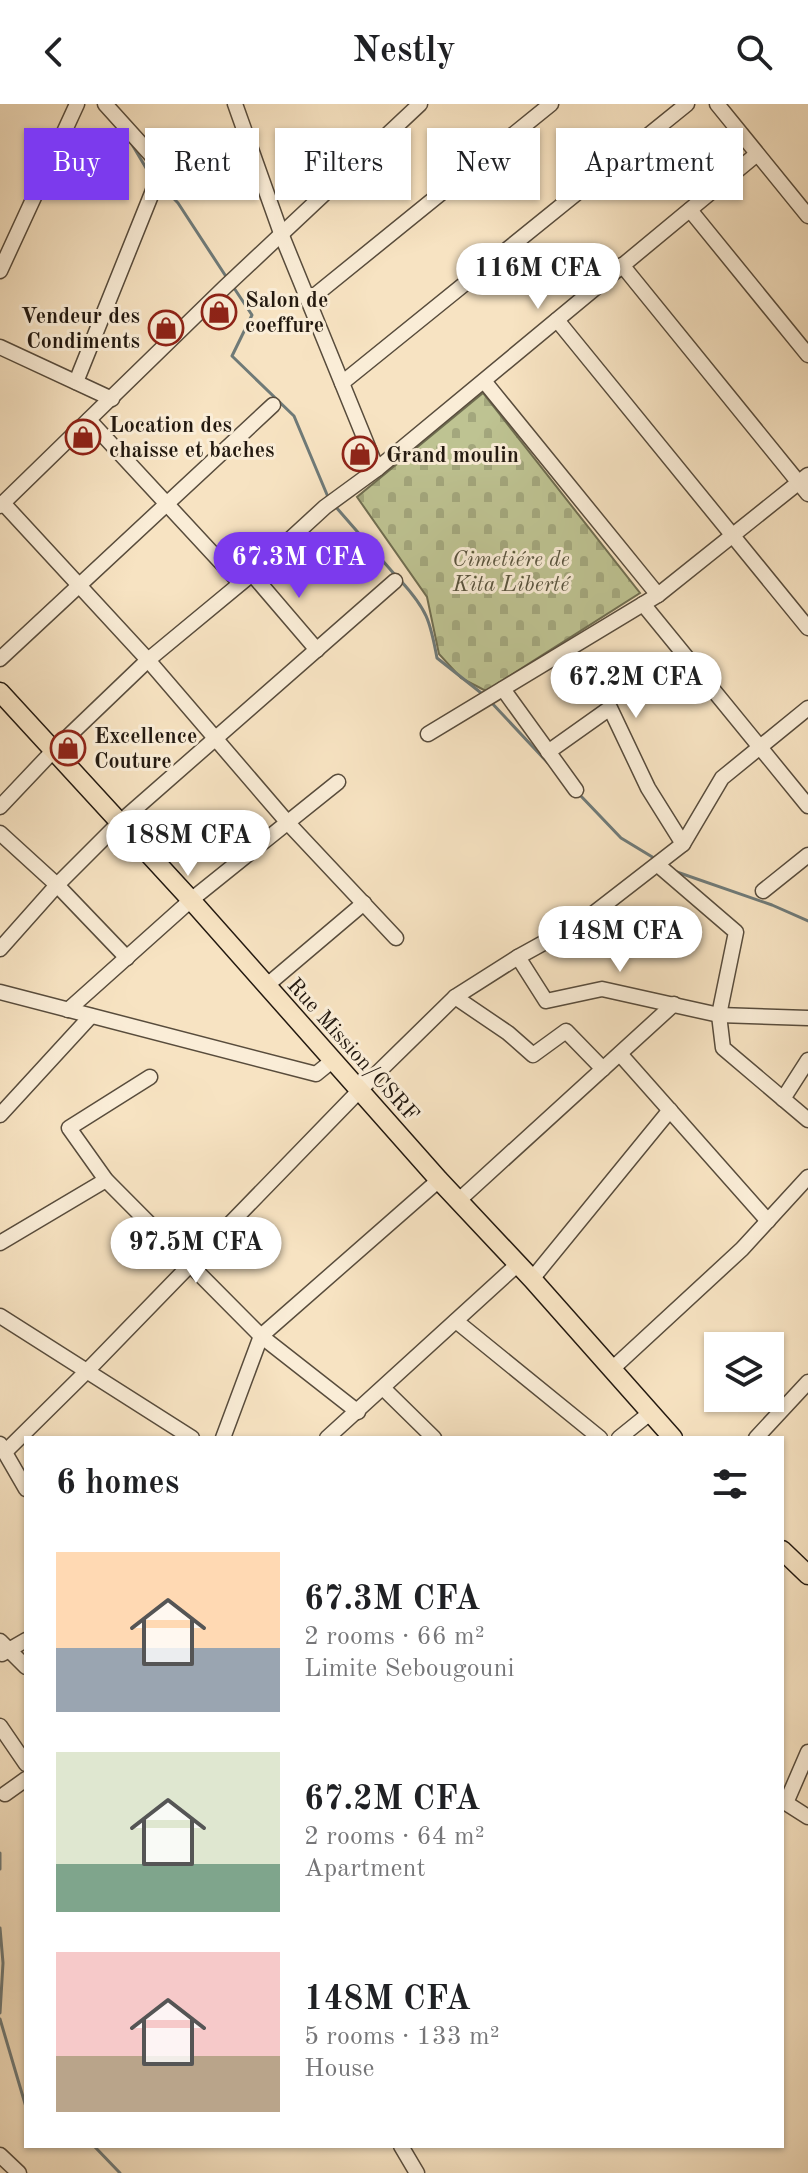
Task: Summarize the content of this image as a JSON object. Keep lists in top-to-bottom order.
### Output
{
  "streets": {
    "main road": ["Rue Mission/CSRF"]
  },
  "parks": ["Cimetiére de Kita Liberté"],
  "places": {
    "shop": [
      "Salon de coeffure",
      "Vendeur des Condiments",
      "Location des chaisse et baches",
      "Grand moulin",
      "Excellence Couture"
    ]
  },
  "page": {
    "header": "Nestly",
    "chip": [
      "Buy",
      "Rent",
      "Filters",
      "New",
      "Apartment"
    ],
    "price": [
      "116M CFA",
      "67.3M CFA",
      "67.2M CFA",
      "188M CFA",
      "148M CFA",
      "97.5M CFA"
    ],
    "heading": "6 homes",
    "list": [
      {
        "name": "67.3M CFA",
        "note": "2 rooms · 66 m² · Limite Sebougouni"
      },
      {
        "name": "67.2M CFA",
        "note": "2 rooms · 64 m² · Apartment"
      },
      {
        "name": "148M CFA",
        "note": "5 rooms · 133 m² · House"
      }
    ]
  }
}
